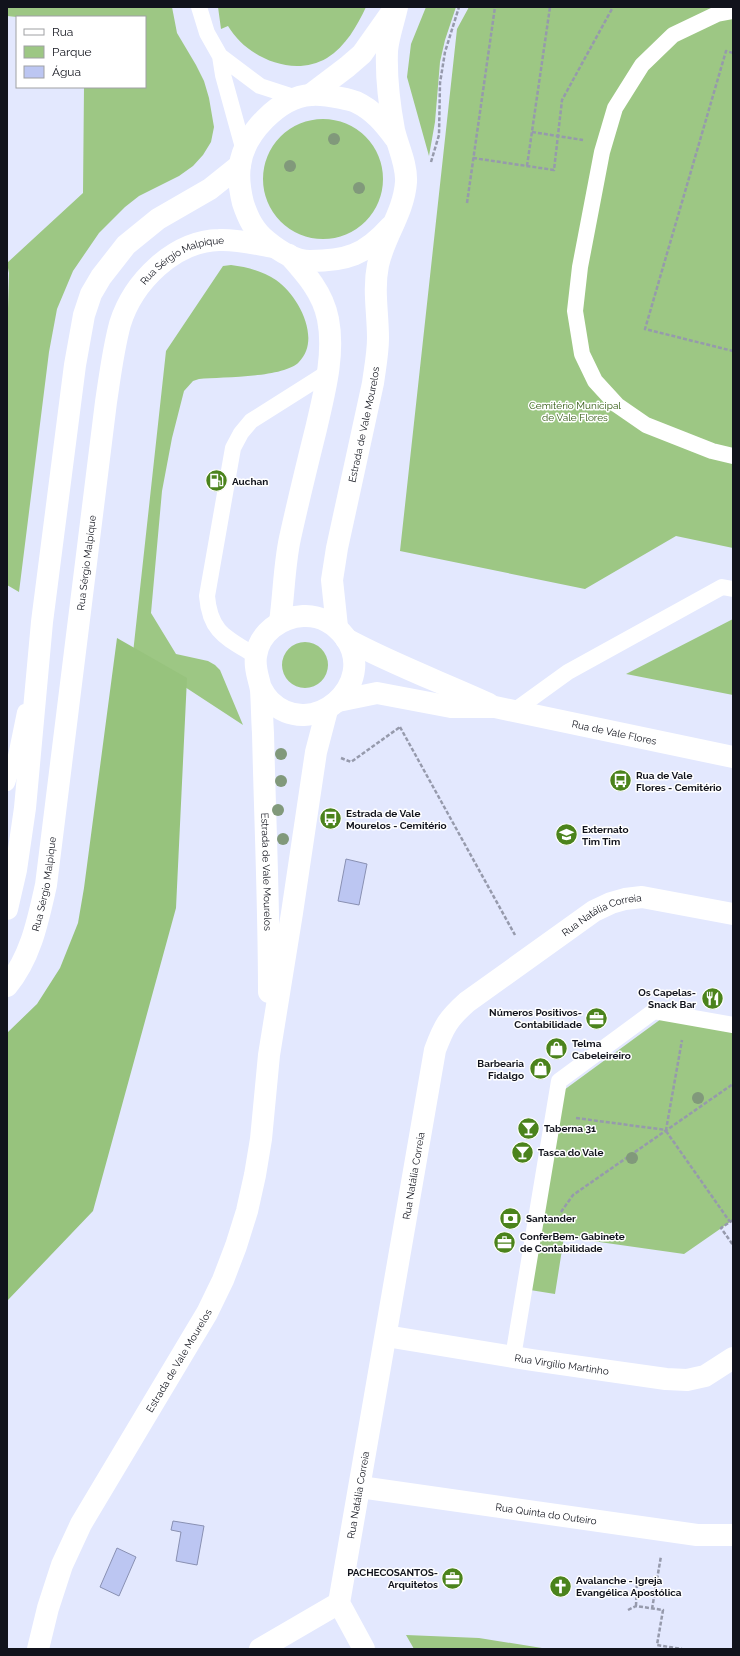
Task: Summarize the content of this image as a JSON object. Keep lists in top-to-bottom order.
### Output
{
  "streets": {
    "street": [
      "Rua Sérgio Malpique",
      "Estrada de Vale Mourelos",
      "Rua de Vale Flores",
      "Rua Natália Correia",
      "Rua Virgílio Martinho",
      "Rua Quinta do Outeiro"
    ]
  },
  "crossings": [
    ["Rua Sérgio Malpique", "Estrada de Vale Mourelos"],
    ["Estrada de Vale Mourelos", "Rua de Vale Flores"],
    ["Rua Natália Correia", "Rua Virgílio Martinho"],
    ["Rua Natália Correia", "Rua Quinta do Outeiro"]
  ],
  "parks": ["Cemitério Municipal de Vale Flores"],
  "places": {
    "fuel station": ["Auchan"],
    "bus stop": ["Rua de Vale Flores - Cemitério", "Estrada de Vale Mourelos - Cemitério"],
    "school or university": ["Externato Tim Tim"],
    "restaurant": ["Os Capelas- Snack Bar"],
    "office": ["Números Positivos- Contabilidade", "ConferBem- Gabinete de Contabilidade", "PACHECOSANTOS- Arquitetos"],
    "shop": ["Telma Cabeleireiro", "Barbearia Fidalgo"],
    "bar": ["Taberna 31", "Tasca do Vale"],
    "bank": ["Santander"],
    "church": ["Avalanche - Igreja Evangélica Apostólica"]
  },
  "legend": ["Rua", "Parque", "Água"]
}
